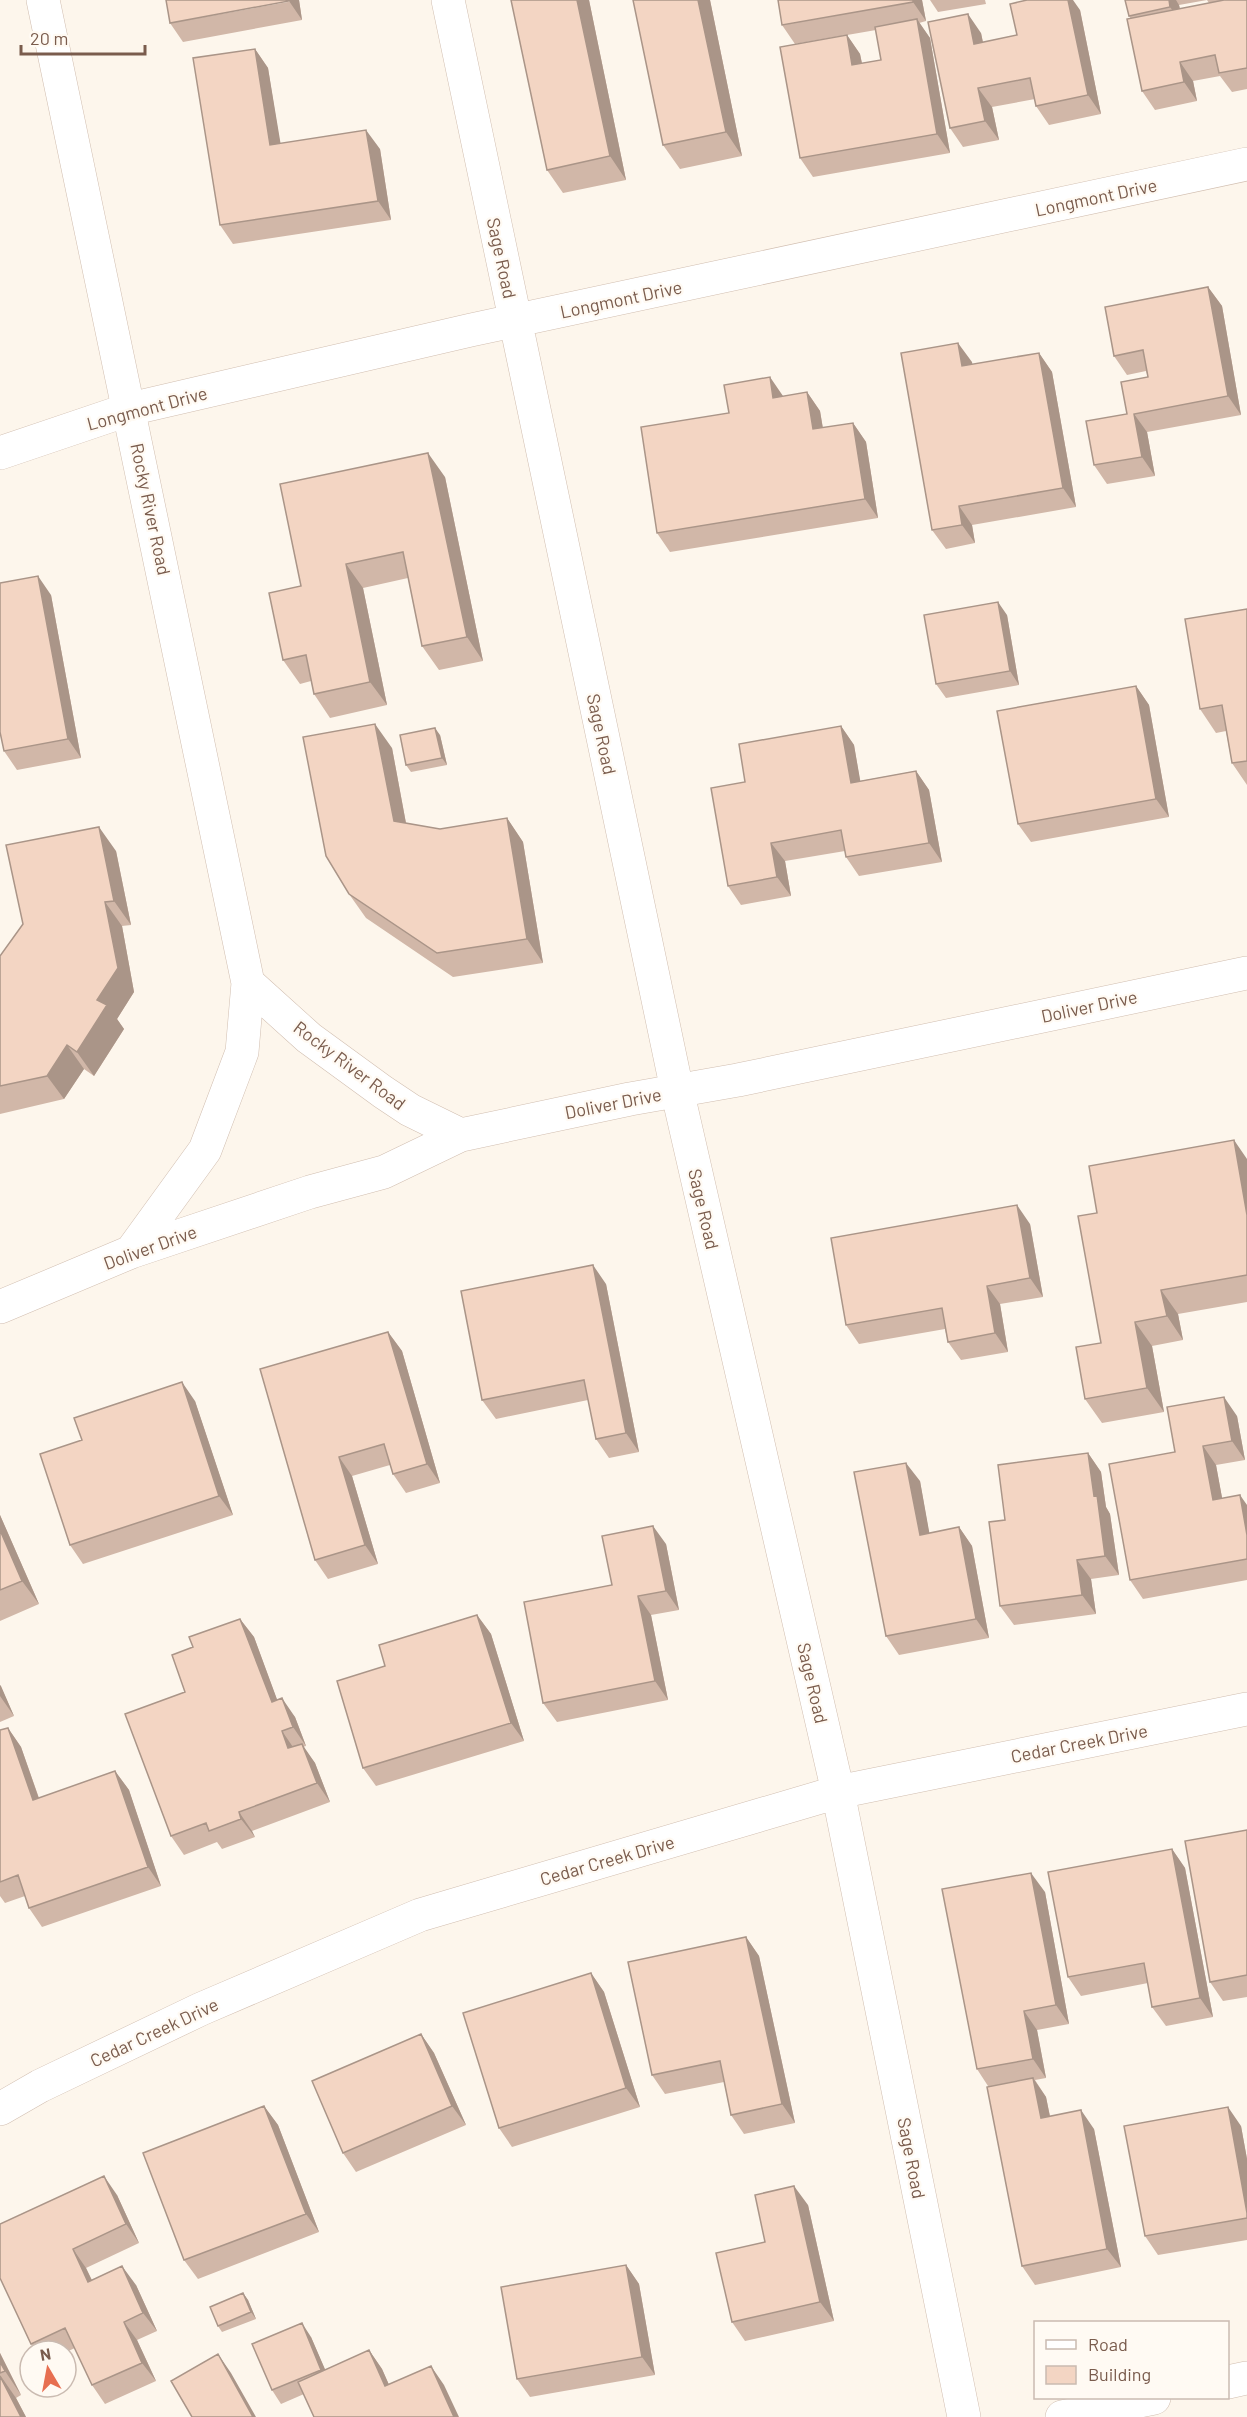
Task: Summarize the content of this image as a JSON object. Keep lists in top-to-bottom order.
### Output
{
  "streets": {
    "street": [
      "Longmont Drive",
      "Sage Road",
      "Rocky River Road",
      "Doliver Drive",
      "Cedar Creek Drive"
    ]
  },
  "crossings": [
    ["Longmont Drive", "Sage Road"],
    ["Longmont Drive", "Rocky River Road"],
    ["Sage Road", "Doliver Drive"],
    ["Sage Road", "Cedar Creek Drive"],
    ["Rocky River Road", "Doliver Drive"]
  ],
  "legend": ["Road", "Building"],
  "scale_bar": "20 m",
  "north": "top"
}
